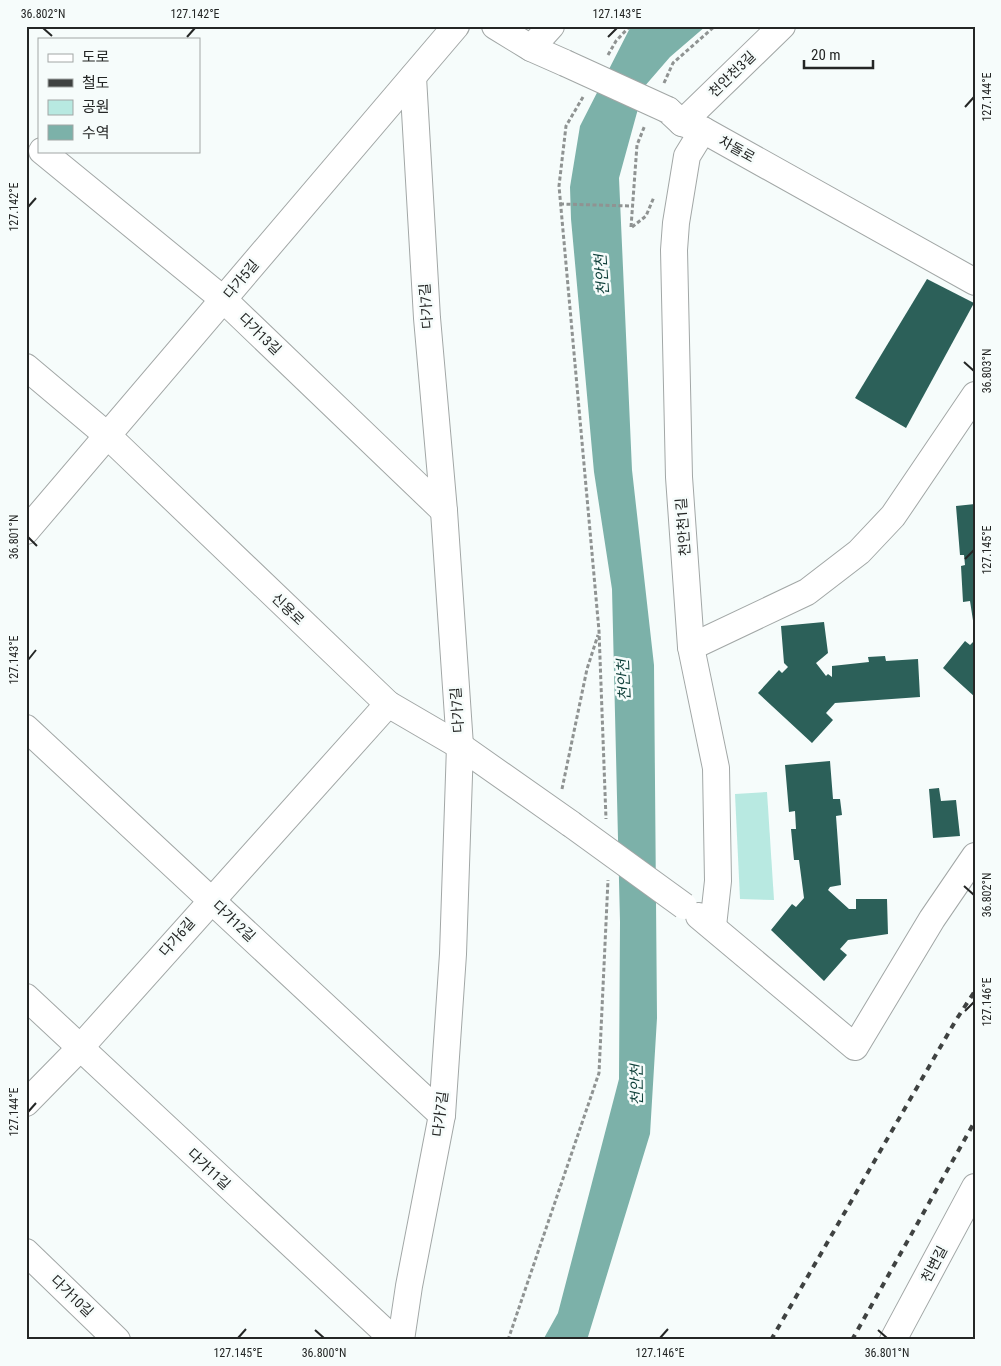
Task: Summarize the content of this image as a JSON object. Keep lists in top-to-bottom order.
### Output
{
  "streets": {
    "street": [
      "천안천3길",
      "차돌로",
      "다가5길",
      "다가7길",
      "다가13길",
      "천안천1길",
      "신용로",
      "다가12길",
      "다가6길",
      "다가11길",
      "천변길",
      "다가10길"
    ]
  },
  "crossings": [
    ["천안천3길", "차돌로"],
    ["천안천3길", "천안천1길"],
    ["차돌로", "천안천1길"],
    ["다가5길", "다가7길"],
    ["다가5길", "다가13길"],
    ["다가5길", "신용로"],
    ["다가7길", "다가13길"],
    ["다가7길", "신용로"],
    ["다가7길", "다가12길"],
    ["천안천1길", "신용로"],
    ["신용로", "다가6길"],
    ["다가12길", "다가6길"],
    ["다가6길", "다가11길"]
  ],
  "water": ["천안천"],
  "legend": [
    "도로",
    "철도",
    "공원",
    "수역"
  ],
  "scale_bar": "20 m",
  "coordinates": [
    "36.802°N",
    "127.142°E",
    "127.143°E",
    "127.144°E",
    "36.803°N",
    "36.801°N",
    "127.145°E",
    "127.146°E",
    "36.800°N"
  ]
}
